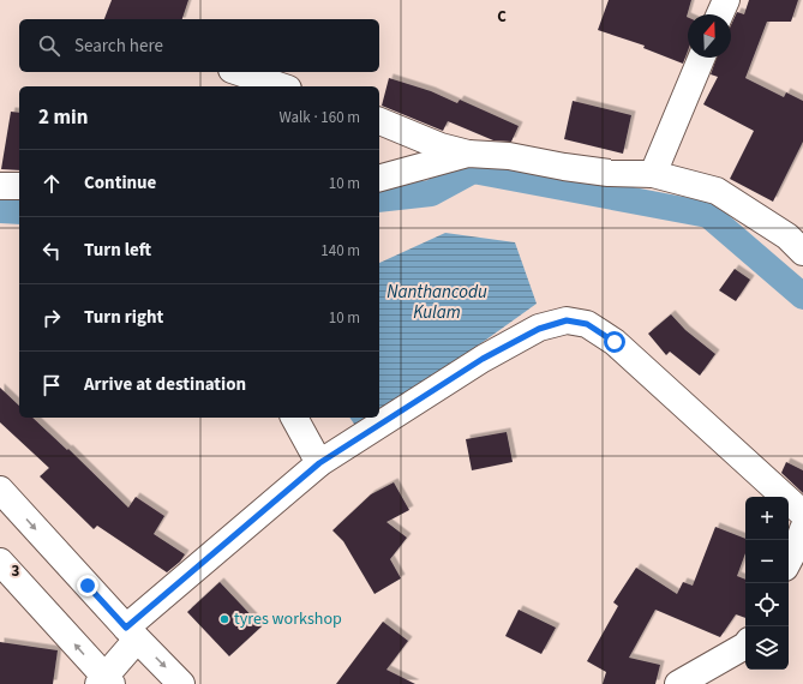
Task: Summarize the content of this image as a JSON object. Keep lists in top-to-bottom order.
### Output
{
  "water": ["Nanthancodu Kulam"],
  "places": ["tyres workshop"],
  "north": "top",
  "page": {
    "search": "Search here",
    "heading": ["2 min", "Walk · 160 m"],
    "list": [
      ["Continue", "10 m"],
      ["Turn left", "140 m"],
      ["Turn right", "10 m"],
      "Arrive at destination"
    ],
    "map_buttons": ["+", "−"]
  },
  "grid": {
    "columns": ["C"],
    "rows": ["3"]
  }
}
